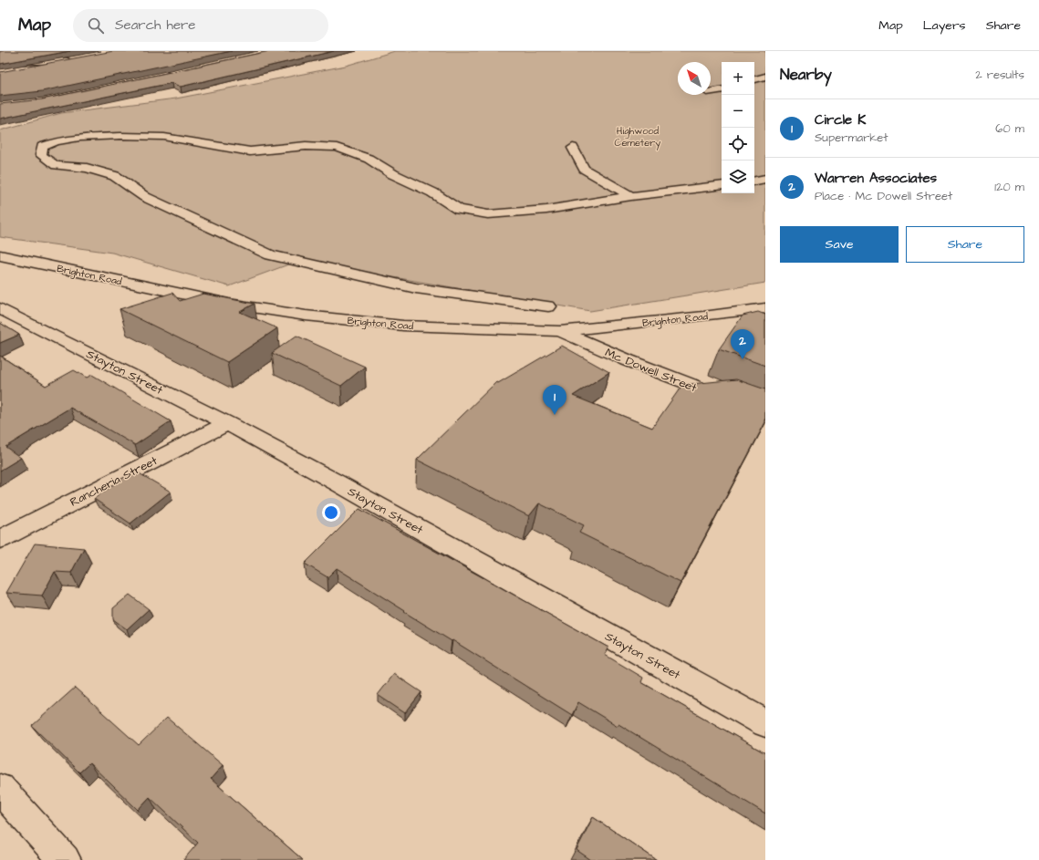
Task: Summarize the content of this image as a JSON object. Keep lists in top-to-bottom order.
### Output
{
  "streets": {
    "street": [
      "Brighton Road",
      "Mc Dowell Street",
      "Stayton Street",
      "Rancheria Street"
    ]
  },
  "crossings": [
    ["Brighton Road", "Mc Dowell Street"],
    ["Stayton Street", "Rancheria Street"]
  ],
  "parks": ["Highwood Cemetery"],
  "north": "top left",
  "page": {
    "header": "Map",
    "search": "Search here",
    "nav": ["Map", "Layers", "Share"],
    "heading": ["Nearby", "2 results"],
    "map_buttons": ["+", "−"],
    "list": [
      {
        "mark": "1",
        "name": "Circle K",
        "note": "Supermarket",
        "value": "60 m"
      },
      {
        "mark": "2",
        "name": "Warren Associates",
        "note": "Place · Mc Dowell Street",
        "value": "120 m"
      }
    ],
    "buttons": ["Save", "Share"],
    "pins": ["2", "1"]
  }
}
